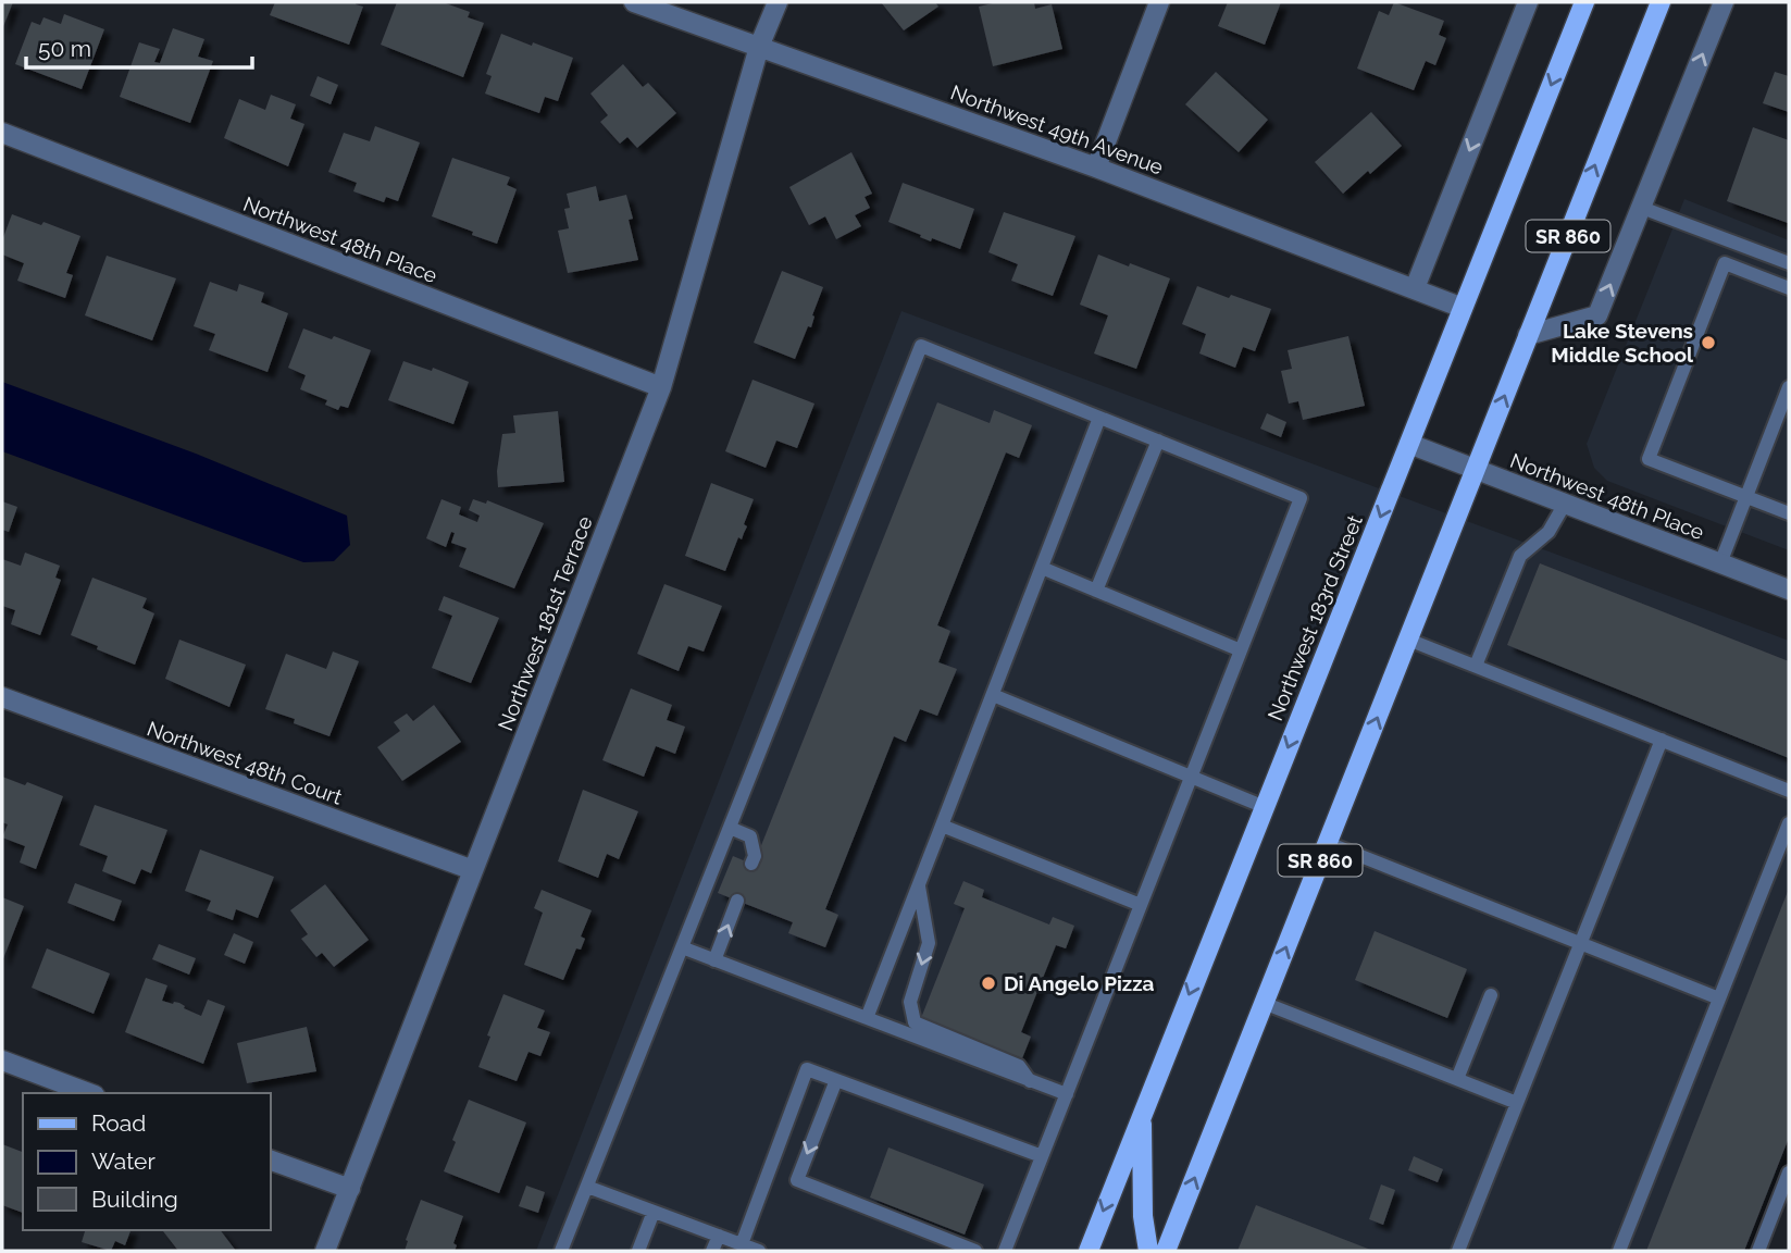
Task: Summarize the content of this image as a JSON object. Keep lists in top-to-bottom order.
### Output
{
  "streets": {
    "main road": ["SR 860", "Northwest 183rd Street"],
    "street": [
      "Northwest 49th Avenue",
      "Northwest 48th Place",
      "Northwest 181st Terrace",
      "Northwest 48th Court"
    ]
  },
  "crossings": [
    ["Northwest 49th Avenue", "Northwest 183rd Street"],
    ["Northwest 49th Avenue", "Northwest 181st Terrace"],
    ["SR 860", "Northwest 48th Place"],
    ["Northwest 48th Place", "Northwest 183rd Street"],
    ["Northwest 48th Place", "Northwest 181st Terrace"],
    ["Northwest 181st Terrace", "Northwest 48th Court"]
  ],
  "places": ["Lake Stevens Middle School", "Di Angelo Pizza"],
  "legend": ["Road", "Water", "Building"],
  "scale_bar": "50 m"
}
